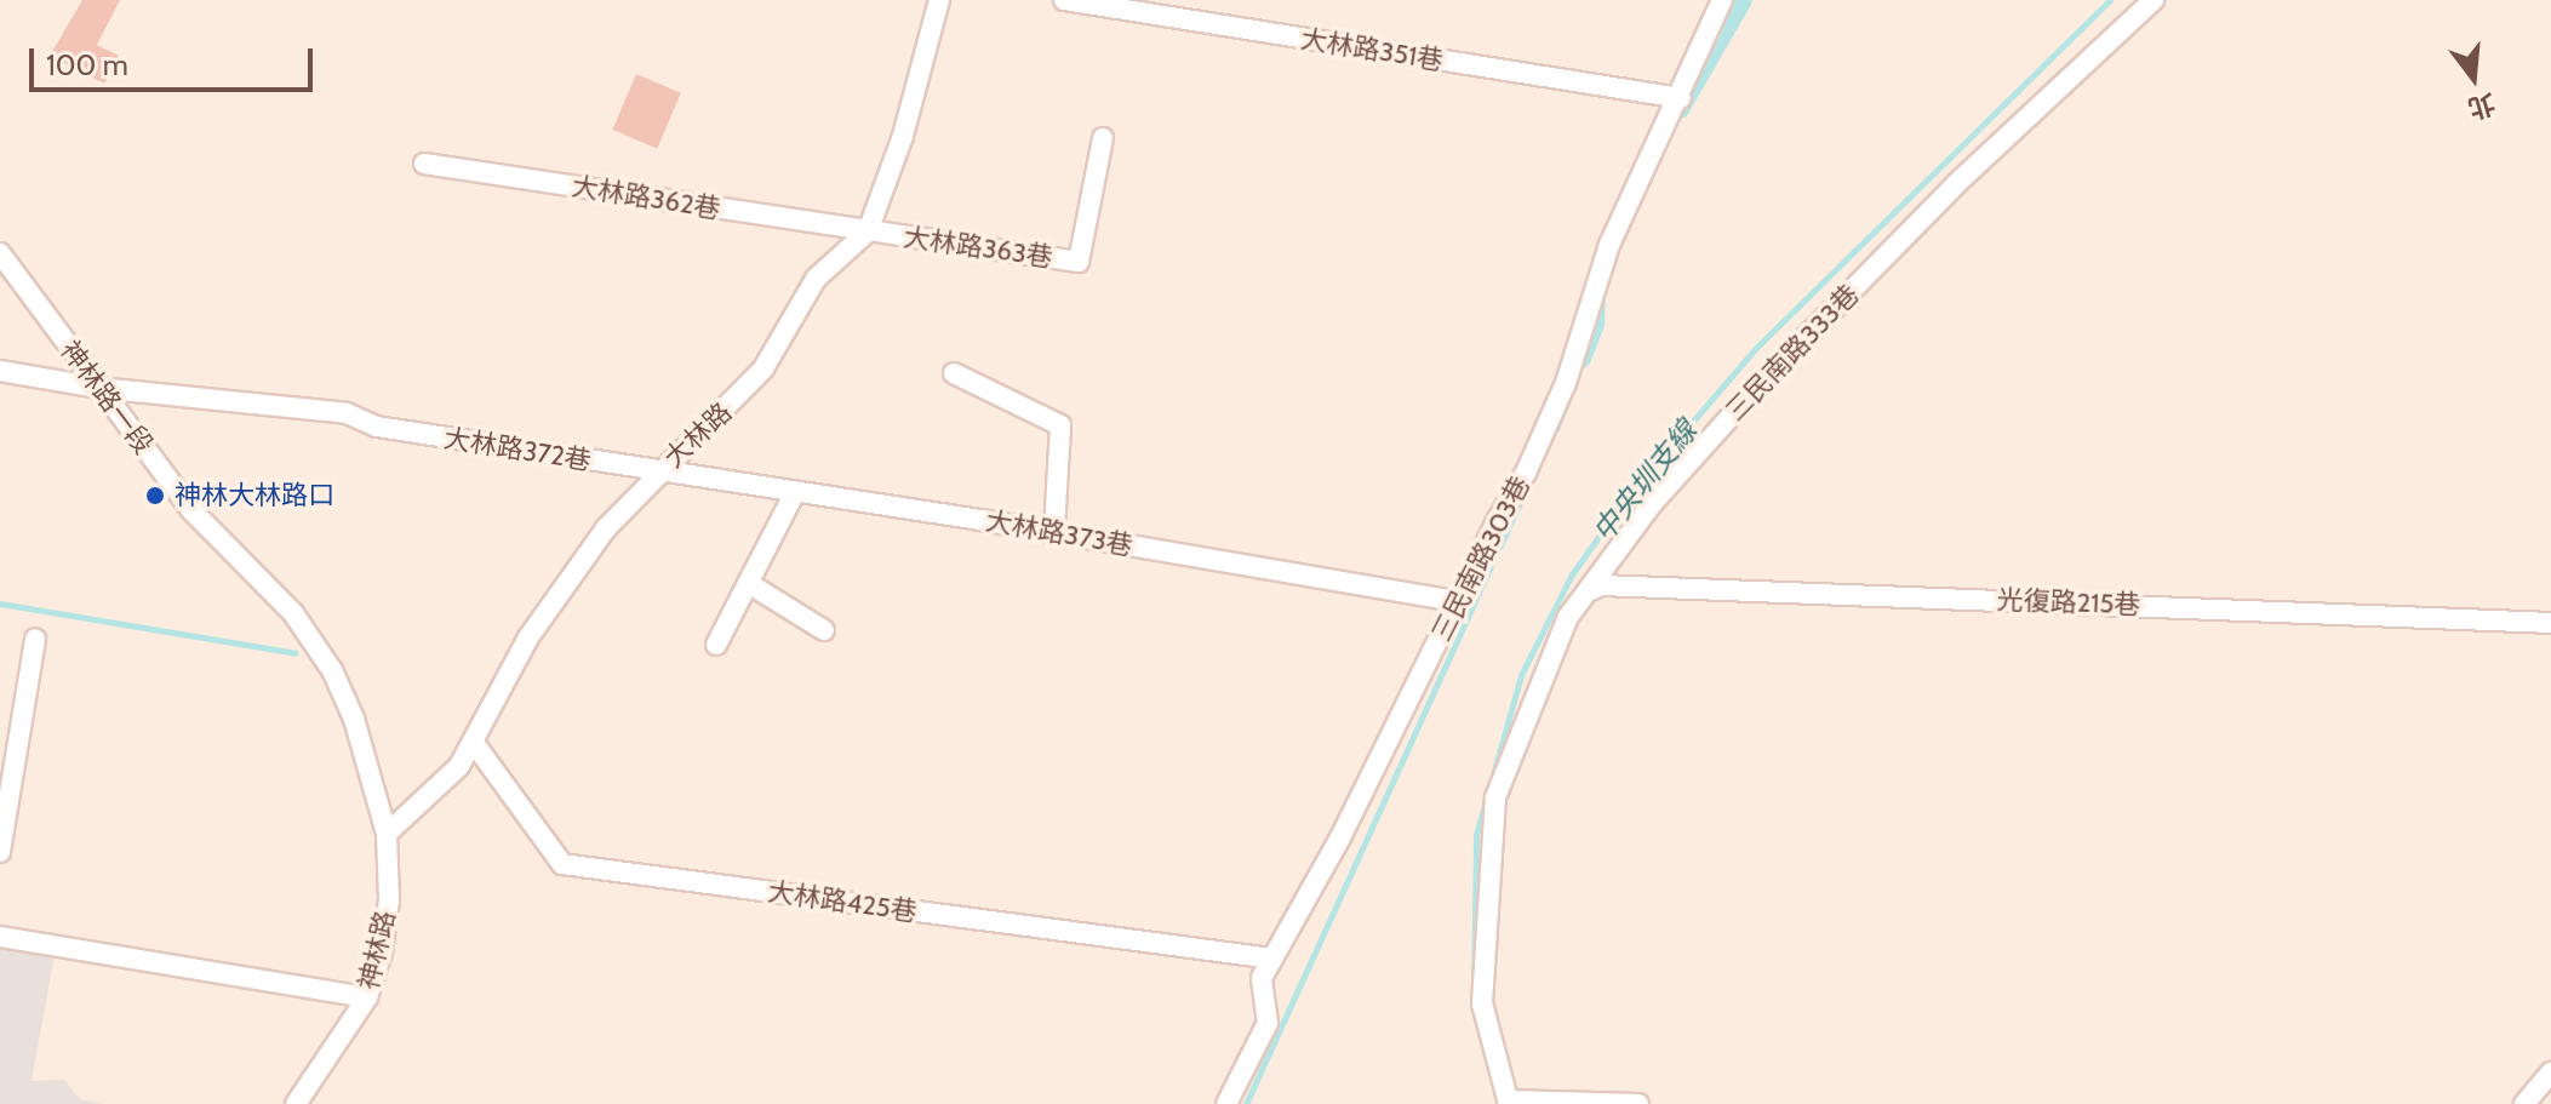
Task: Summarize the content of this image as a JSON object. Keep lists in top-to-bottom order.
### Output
{
  "streets": {
    "street": [
      "大林路351巷",
      "大林路362巷",
      "大林路363巷",
      "三民南路333巷",
      "神林路一段",
      "大林路",
      "大林路372巷",
      "大林路373巷",
      "三民南路303巷",
      "光復路215巷",
      "大林路425巷",
      "神林路"
    ]
  },
  "crossings": [
    ["大林路351巷", "三民南路303巷"],
    ["大林路362巷", "大林路363巷"],
    ["大林路362巷", "大林路"],
    ["大林路363巷", "大林路"],
    ["三民南路333巷", "光復路215巷"],
    ["神林路一段", "大林路"],
    ["神林路一段", "大林路372巷"],
    ["神林路一段", "神林路"],
    ["大林路", "大林路372巷"],
    ["大林路", "大林路373巷"],
    ["大林路", "大林路425巷"],
    ["大林路", "神林路"],
    ["大林路372巷", "大林路373巷"],
    ["大林路373巷", "三民南路303巷"],
    ["三民南路303巷", "大林路425巷"]
  ],
  "water": ["中央圳支線"],
  "places": ["神林大林路口"],
  "scale_bar": "100 m",
  "north": "bottom"
}
